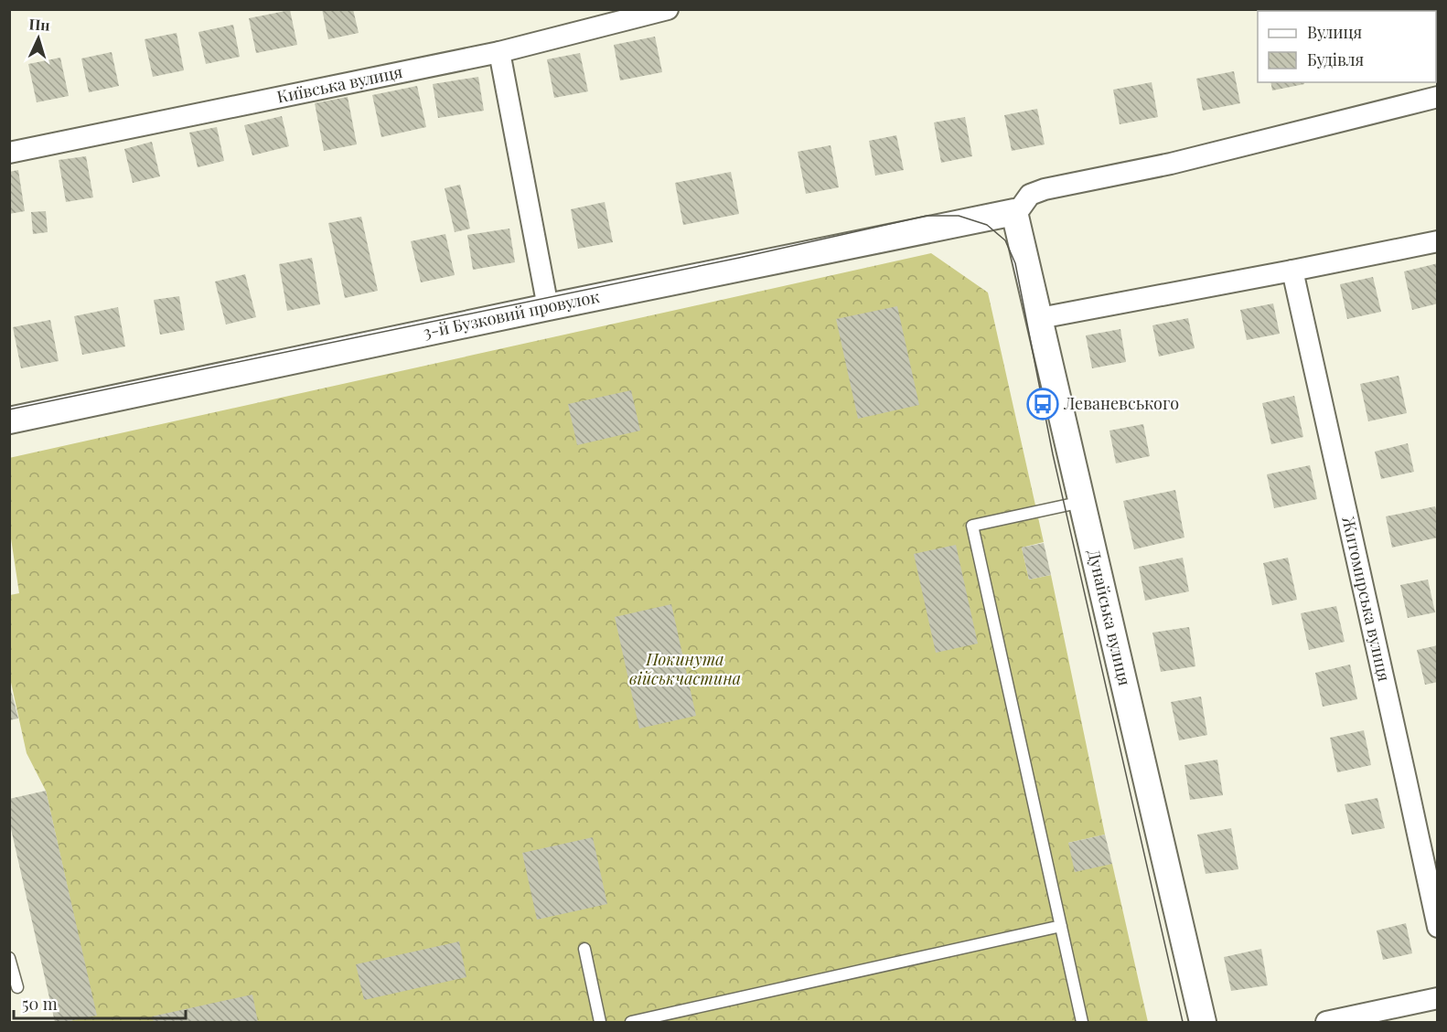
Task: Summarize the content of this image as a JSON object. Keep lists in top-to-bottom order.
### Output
{
  "streets": {
    "street": [
      "Київська вулиця",
      "3-й Бузковий провулок",
      "Житомирська вулиця",
      "Дунайська вулиця"
    ]
  },
  "crossings": [
    ["3-й Бузковий провулок", "Дунайська вулиця"]
  ],
  "parks": ["Покинута військчастина"],
  "places": {
    "bus stop": ["Леваневського"]
  },
  "legend": ["Вулиця", "Будівля"],
  "scale_bar": "50 m",
  "north": "top"
}
